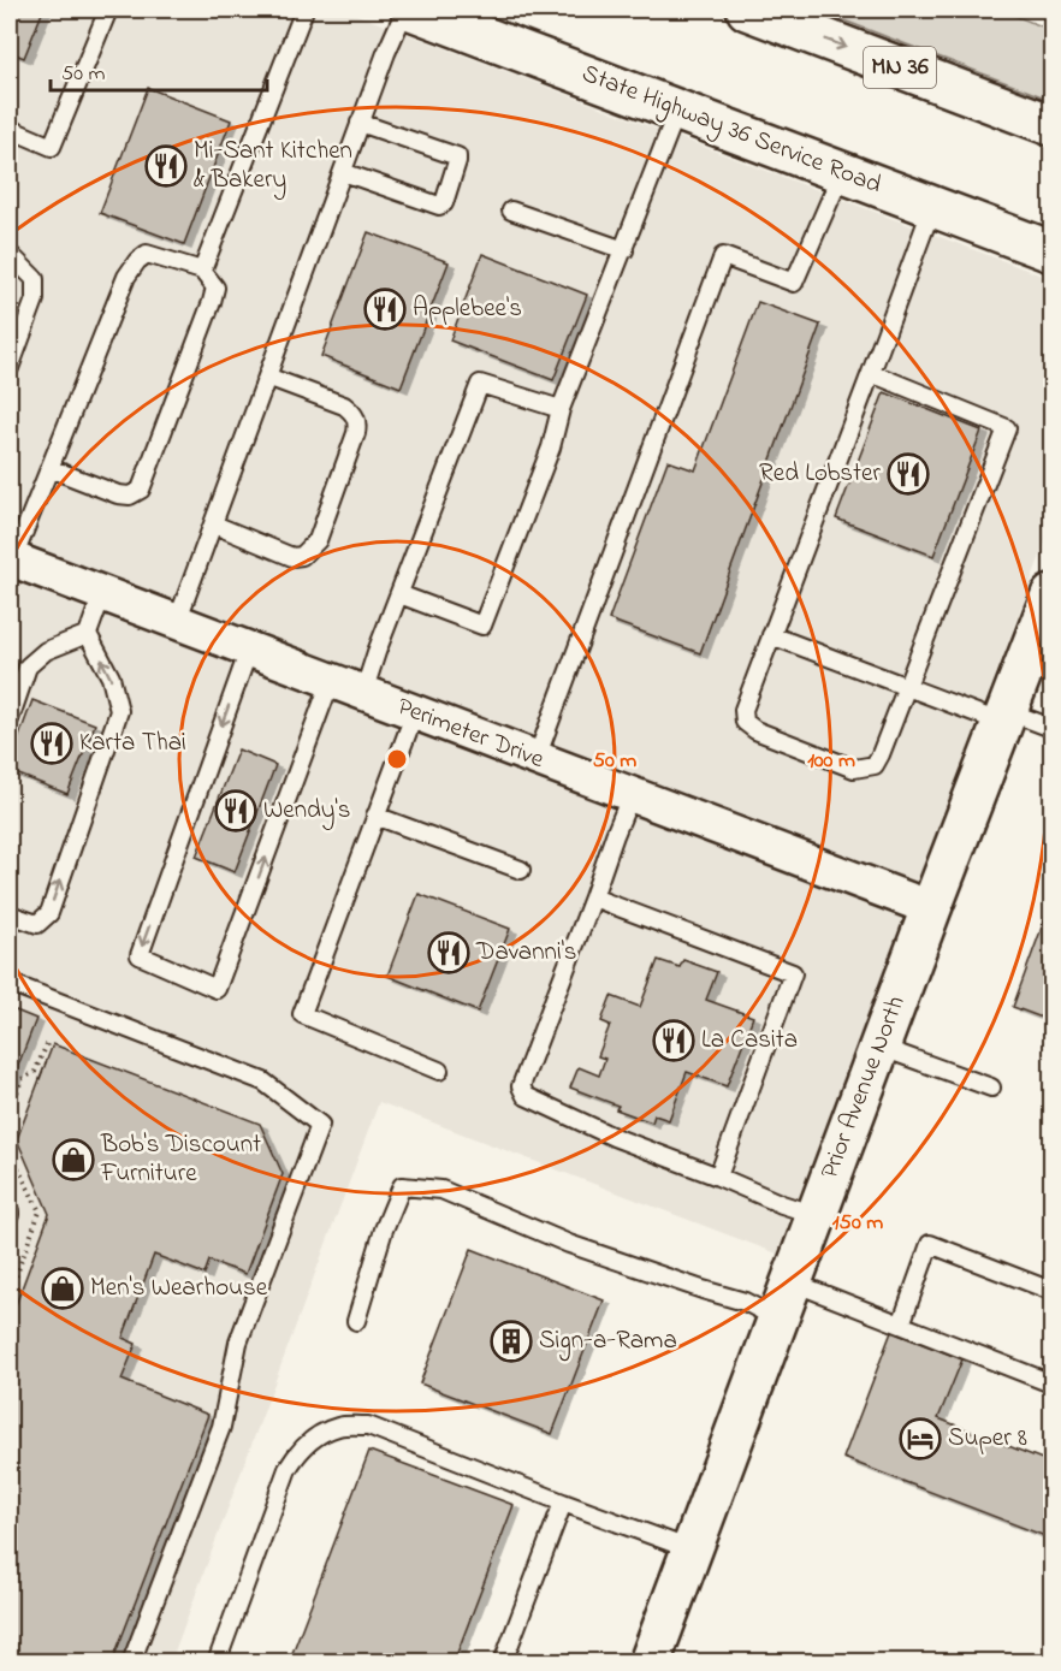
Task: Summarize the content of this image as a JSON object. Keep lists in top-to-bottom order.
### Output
{
  "streets": {
    "main road": ["MN 36", "State Highway 36 Service Road", "Prior Avenue North"],
    "street": ["Perimeter Drive"]
  },
  "crossings": [
    ["Perimeter Drive", "Prior Avenue North"]
  ],
  "places": {
    "restaurant": [
      "Mi-Sant Kitchen & Bakery",
      "Applebee's",
      "Red Lobster",
      "Karta Thai",
      "Wendy's",
      "Davanni's",
      "La Casita"
    ],
    "shop": ["Bob's Discount Furniture", "Men's Wearhouse"],
    "building": ["Sign-a-Rama"],
    "hotel": ["Super 8"]
  },
  "scale_bar": "50 m",
  "rings": ["50 m", "100 m", "150 m"]
}
